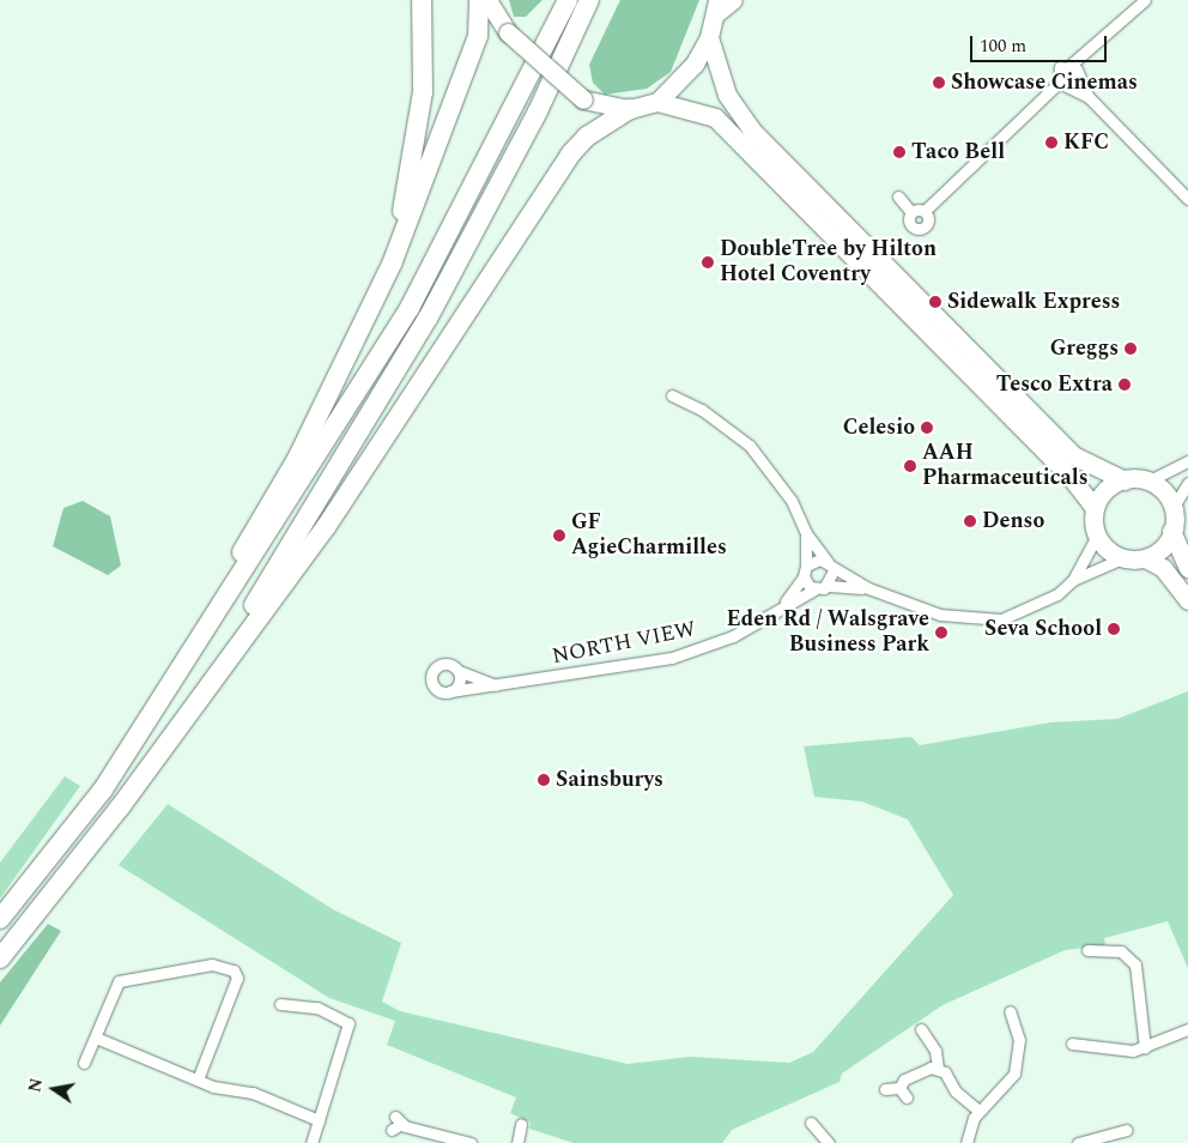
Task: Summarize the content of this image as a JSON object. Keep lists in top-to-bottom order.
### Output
{
  "streets": {
    "street": ["NORTH VIEW"]
  },
  "places": [
    "Showcase Cinemas",
    "KFC",
    "Taco Bell",
    "DoubleTree by Hilton Hotel Coventry",
    "Sidewalk Express",
    "Greggs",
    "Tesco Extra",
    "Celesio",
    "AAH Pharmaceuticals",
    "Denso",
    "GF AgieCharmilles",
    "Seva School",
    "Eden Rd / Walsgrave Business Park",
    "Sainsburys"
  ],
  "scale_bar": "100 m",
  "north": "left"
}
